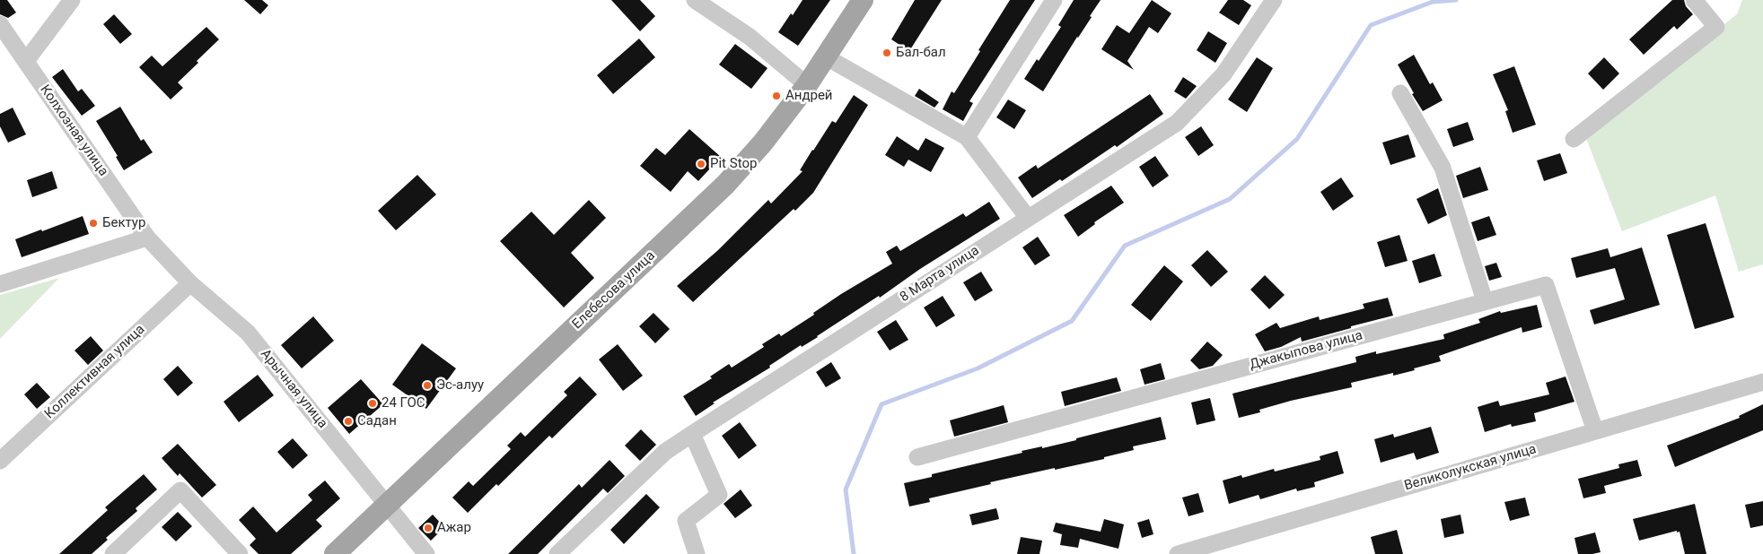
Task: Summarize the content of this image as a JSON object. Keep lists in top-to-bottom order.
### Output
{
  "streets": {
    "main road": ["Елебесова улица"],
    "street": [
      "Колхозная улица",
      "8 Марта улица",
      "Джакыпова улица",
      "Коллективная улица",
      "Арычная улица",
      "Великолукская улица"
    ]
  },
  "crossings": [
    ["Колхозная улица", "Арычная улица"],
    ["Елебесова улица", "Арычная улица"],
    ["Джакыпова улица", "Великолукская улица"],
    ["Коллективная улица", "Арычная улица"]
  ],
  "places": [
    "Бал-бал",
    "Андрей",
    "Pit Stop",
    "Бектур",
    "Эс-алуу",
    "24 ГОС",
    "Садан",
    "Ажар"
  ]
}
